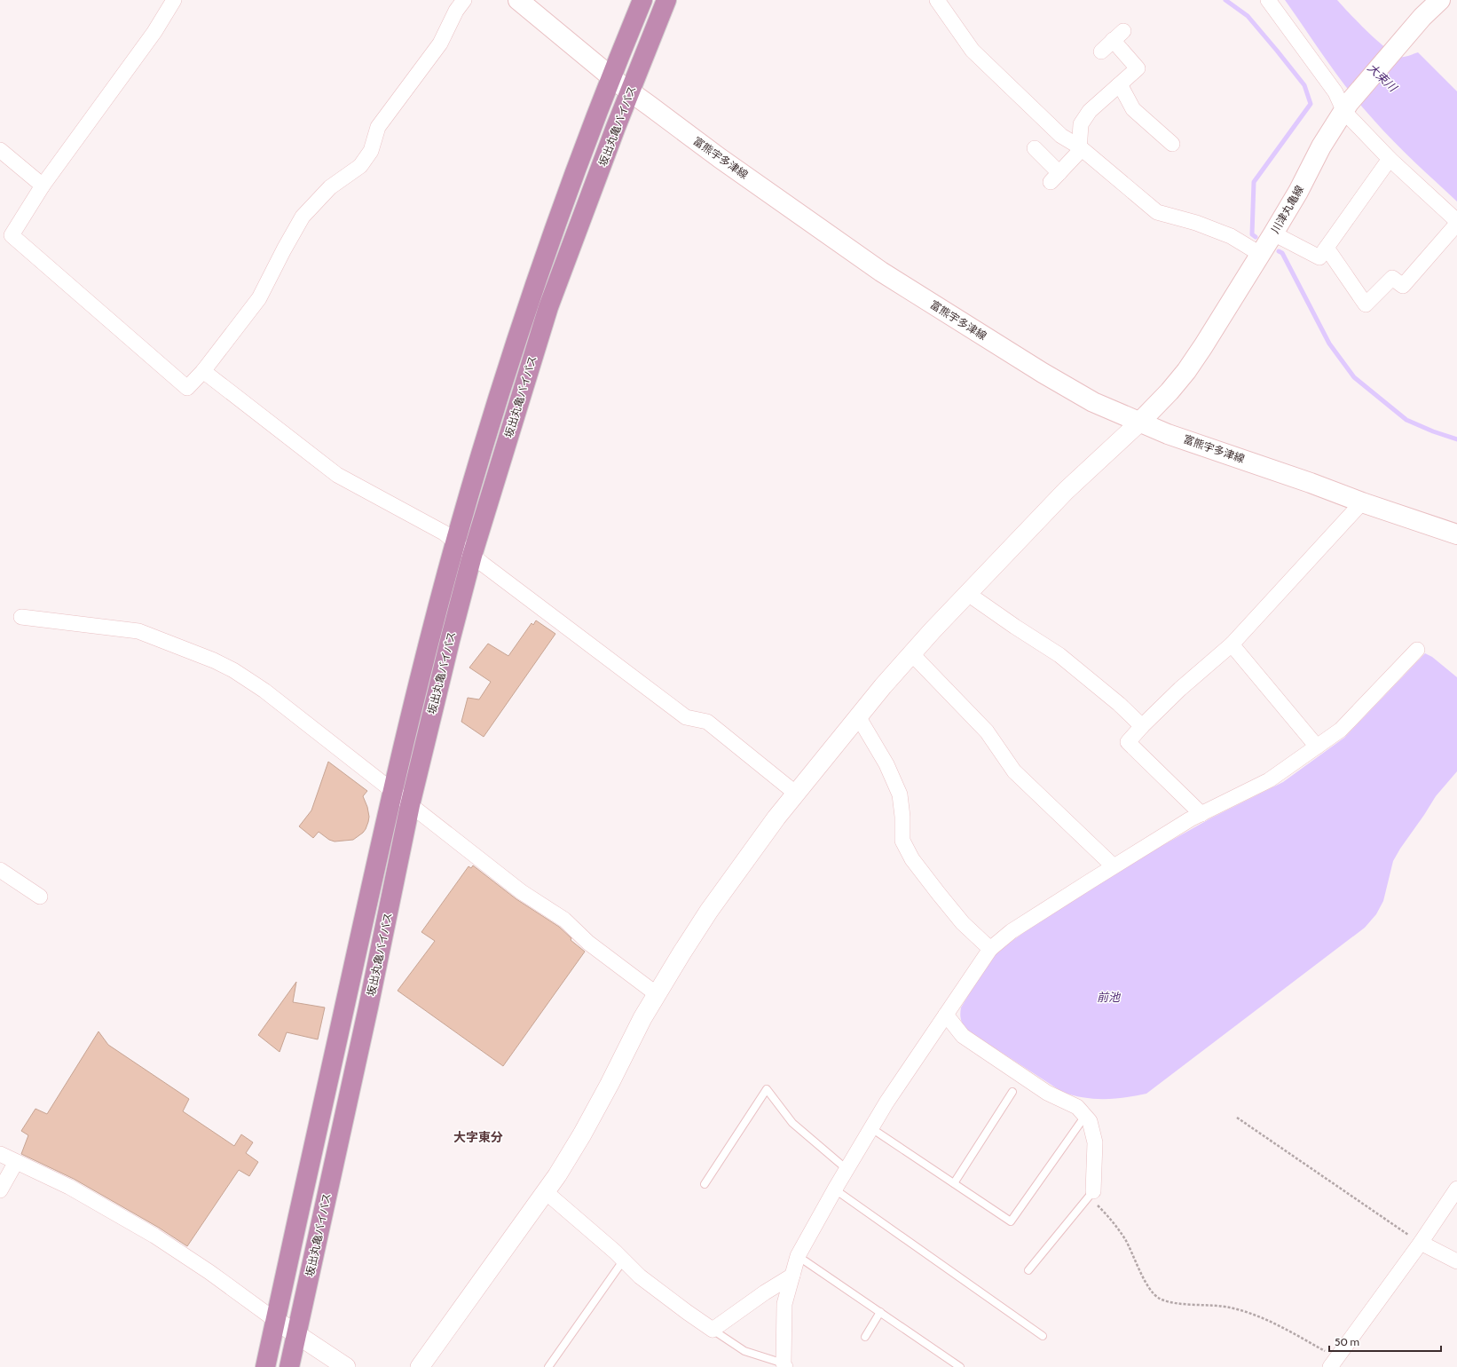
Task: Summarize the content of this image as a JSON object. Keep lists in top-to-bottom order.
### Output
{
  "streets": {
    "highway": ["坂出丸亀バイパス"],
    "main road": ["富熊宇多津線", "川津丸亀線"]
  },
  "crossings": [
    ["坂出丸亀バイパス", "富熊宇多津線"],
    ["富熊宇多津線", "川津丸亀線"]
  ],
  "districts": ["大字東分"],
  "water": ["大束川", "前池"],
  "scale_bar": "50 m"
}
